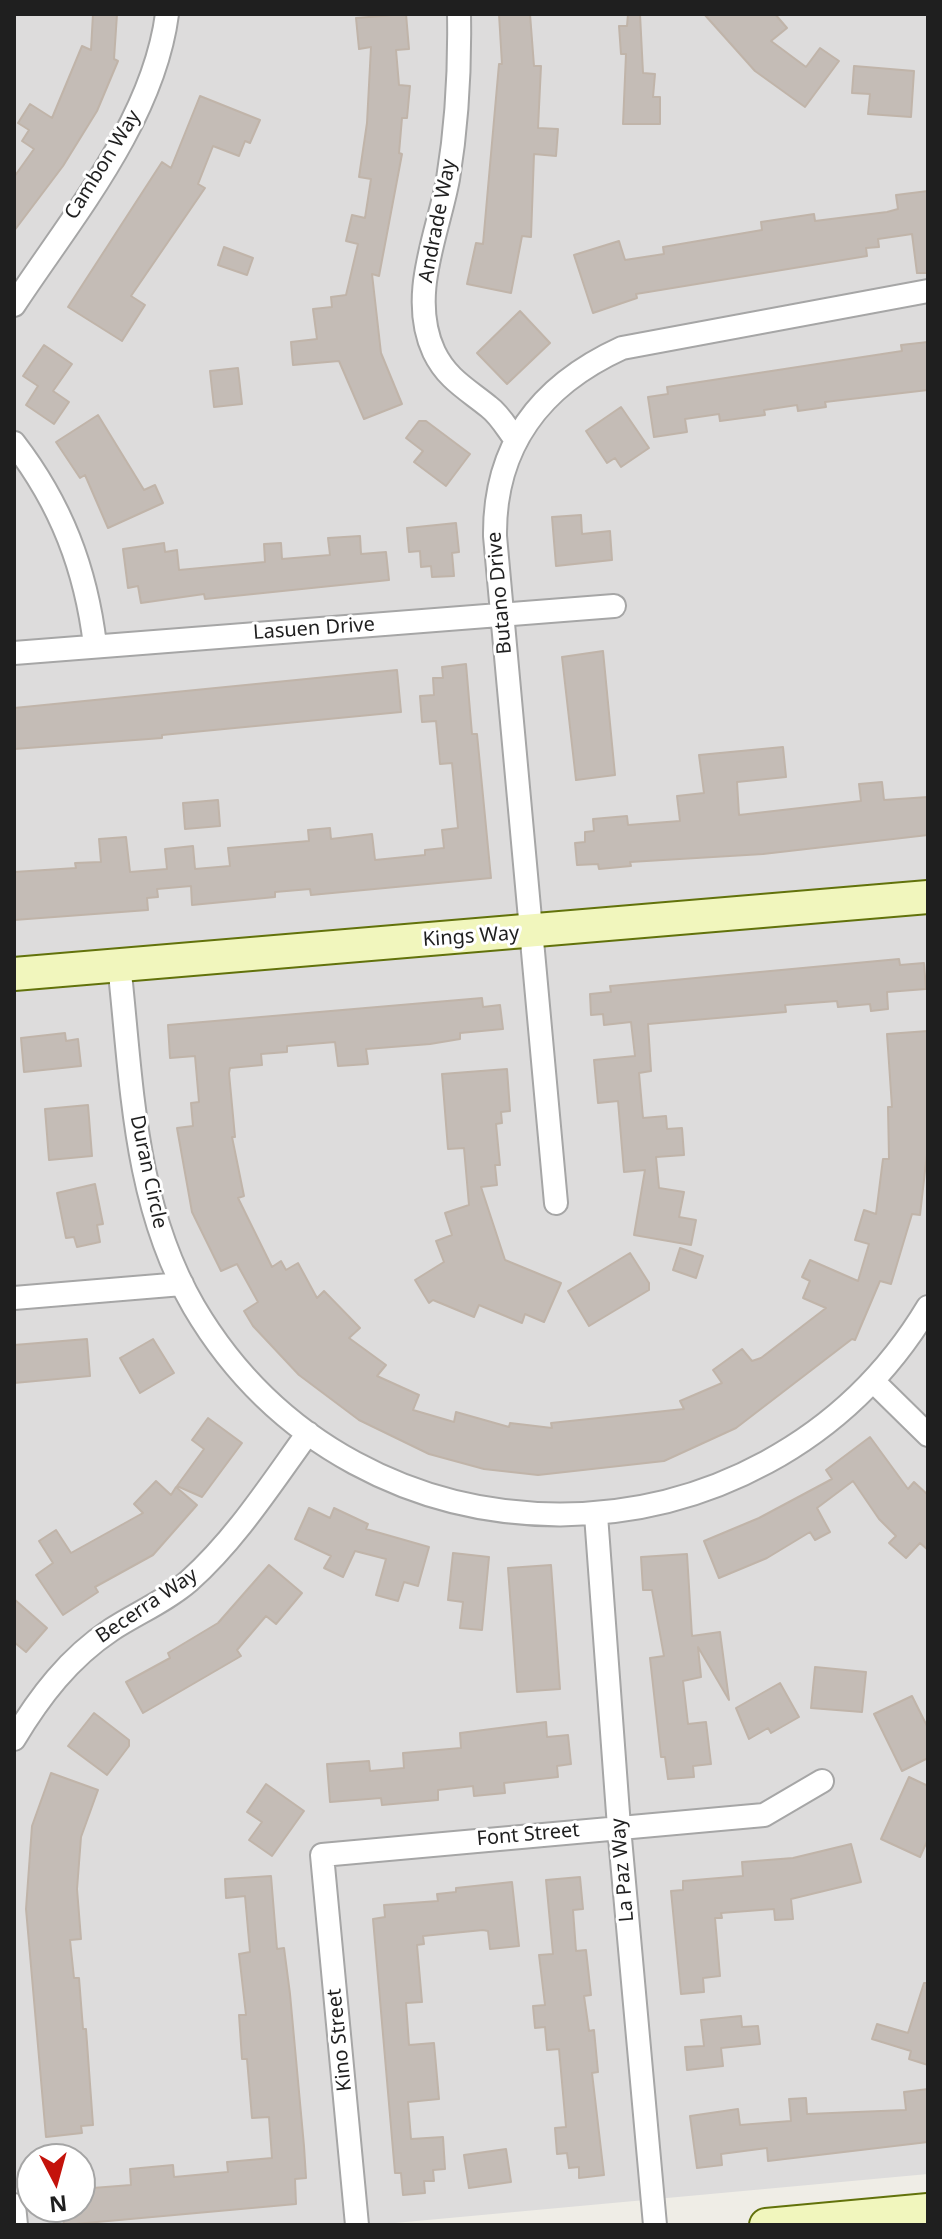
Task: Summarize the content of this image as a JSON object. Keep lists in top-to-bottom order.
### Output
{
  "streets": {
    "street": [
      "Cambon Way",
      "Andrade Way",
      "Butano Drive",
      "Lasuen Drive",
      "Kings Way",
      "Duran Circle",
      "Becerra Way",
      "Font Street",
      "La Paz Way",
      "Kino Street"
    ]
  },
  "crossings": [
    ["Andrade Way", "Butano Drive"],
    ["Butano Drive", "Lasuen Drive"],
    ["Butano Drive", "Kings Way"],
    ["Kings Way", "Duran Circle"],
    ["Duran Circle", "Becerra Way"],
    ["Duran Circle", "La Paz Way"],
    ["Font Street", "La Paz Way"],
    ["Font Street", "Kino Street"]
  ],
  "north": "bottom"
}
